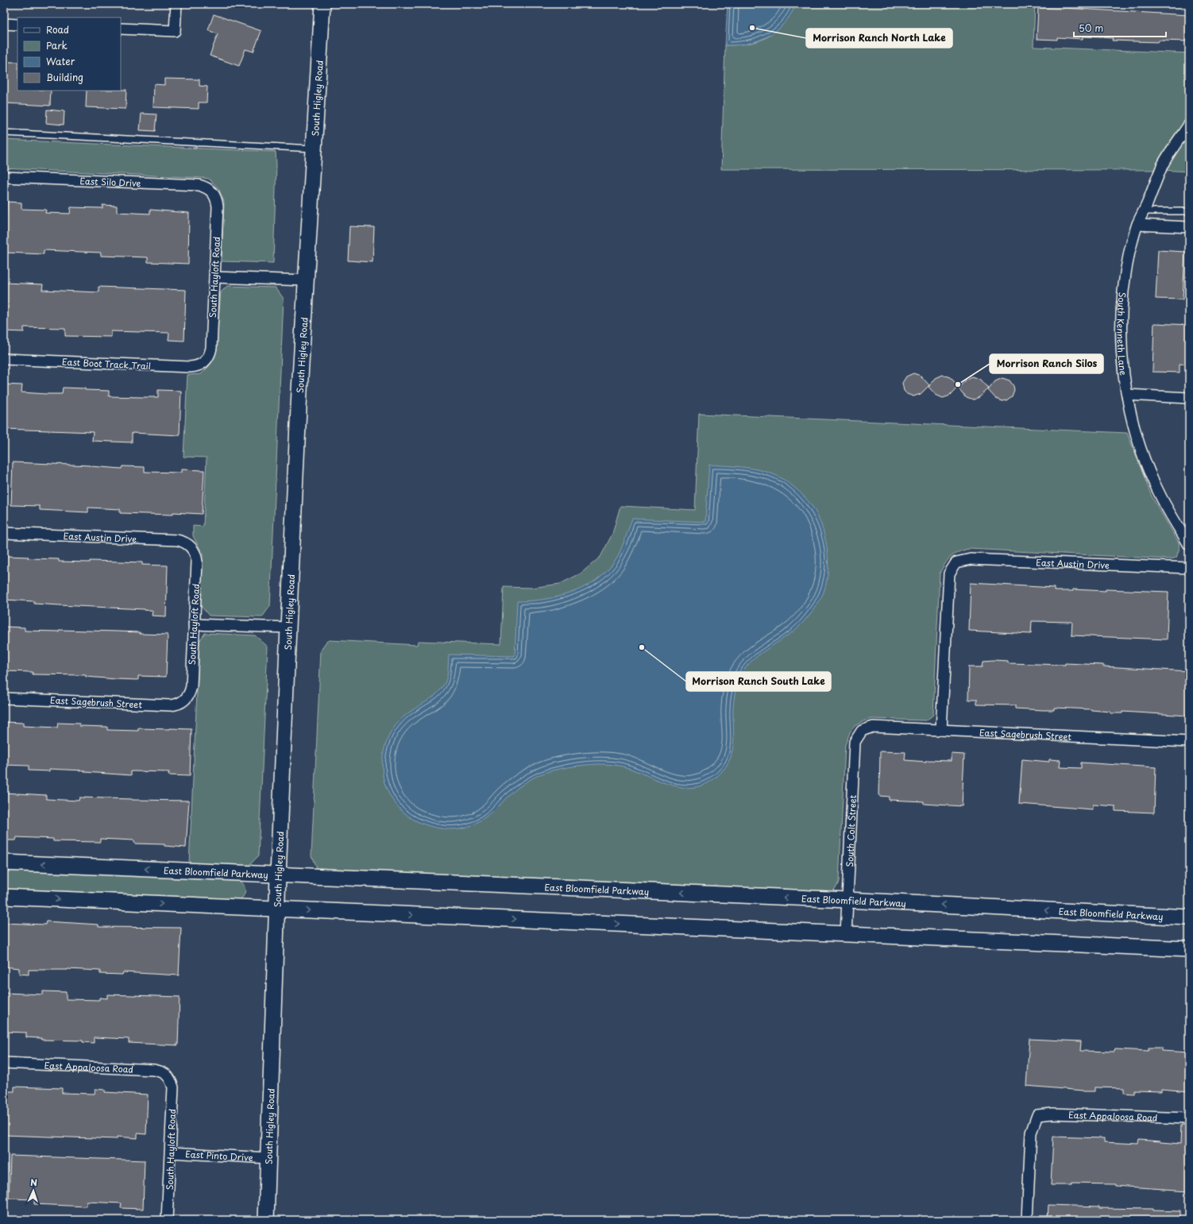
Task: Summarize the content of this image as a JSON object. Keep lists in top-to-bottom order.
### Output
{
  "streets": {
    "street": [
      "South Higley Road",
      "East Silo Drive",
      "South Hayloft Road",
      "South Kenneth Lane",
      "East Boot Track Trail",
      "East Austin Drive",
      "East Sagebrush Street",
      "South Colt Street",
      "East Bloomfield Parkway",
      "East Appaloosa Road",
      "East Pinto Drive"
    ]
  },
  "crossings": [
    ["South Higley Road", "East Bloomfield Parkway"],
    ["South Higley Road", "East Pinto Drive"],
    ["East Silo Drive", "South Hayloft Road"],
    ["South Hayloft Road", "East Boot Track Trail"],
    ["South Hayloft Road", "East Austin Drive"],
    ["South Hayloft Road", "East Sagebrush Street"],
    ["South Hayloft Road", "East Appaloosa Road"],
    ["South Hayloft Road", "East Pinto Drive"],
    ["East Austin Drive", "East Sagebrush Street"],
    ["East Sagebrush Street", "South Colt Street"],
    ["South Colt Street", "East Bloomfield Parkway"]
  ],
  "places": ["Morrison Ranch North Lake", "Morrison Ranch Silos", "Morrison Ranch South Lake"],
  "legend": [
    "Road",
    "Park",
    "Water",
    "Building"
  ],
  "scale_bar": "50 m",
  "north": "top"
}
